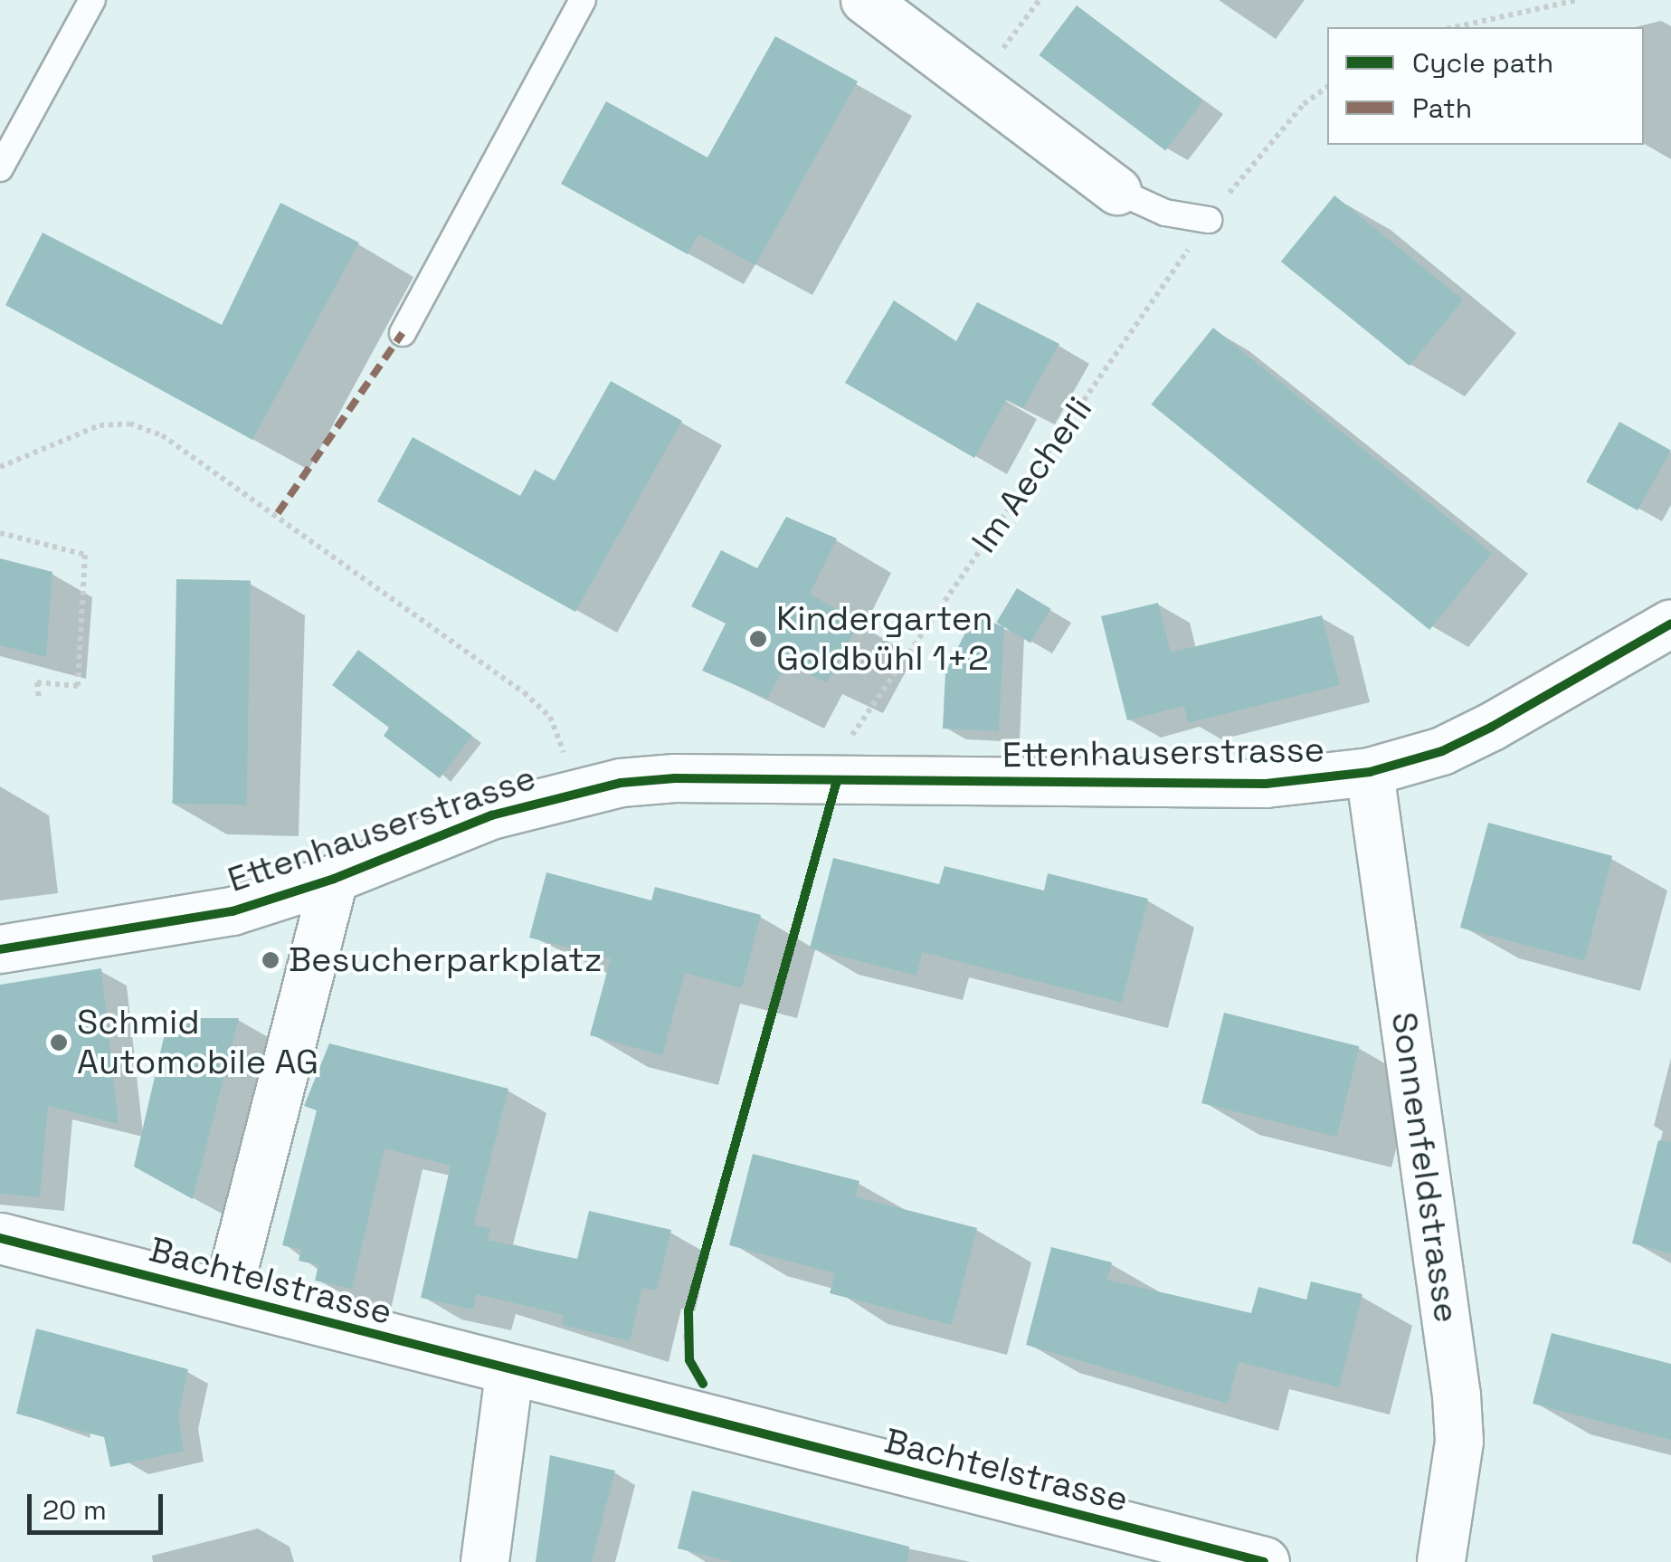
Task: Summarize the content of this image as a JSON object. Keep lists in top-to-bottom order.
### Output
{
  "streets": {
    "street": ["Ettenhauserstrasse", "Sonnenfeldstrasse", "Bachtelstrasse"],
    "path": ["Im Aecherli"]
  },
  "crossings": [
    ["Im Aecherli", "Ettenhauserstrasse"],
    ["Ettenhauserstrasse", "Sonnenfeldstrasse"],
    ["Ettenhauserstrasse", "Bachtelstrasse"]
  ],
  "places": ["Kindergarten Goldbühl 1+2", "Besucherparkplatz", "Schmid Automobile AG"],
  "legend": ["Cycle path", "Path"],
  "scale_bar": "20 m"
}
